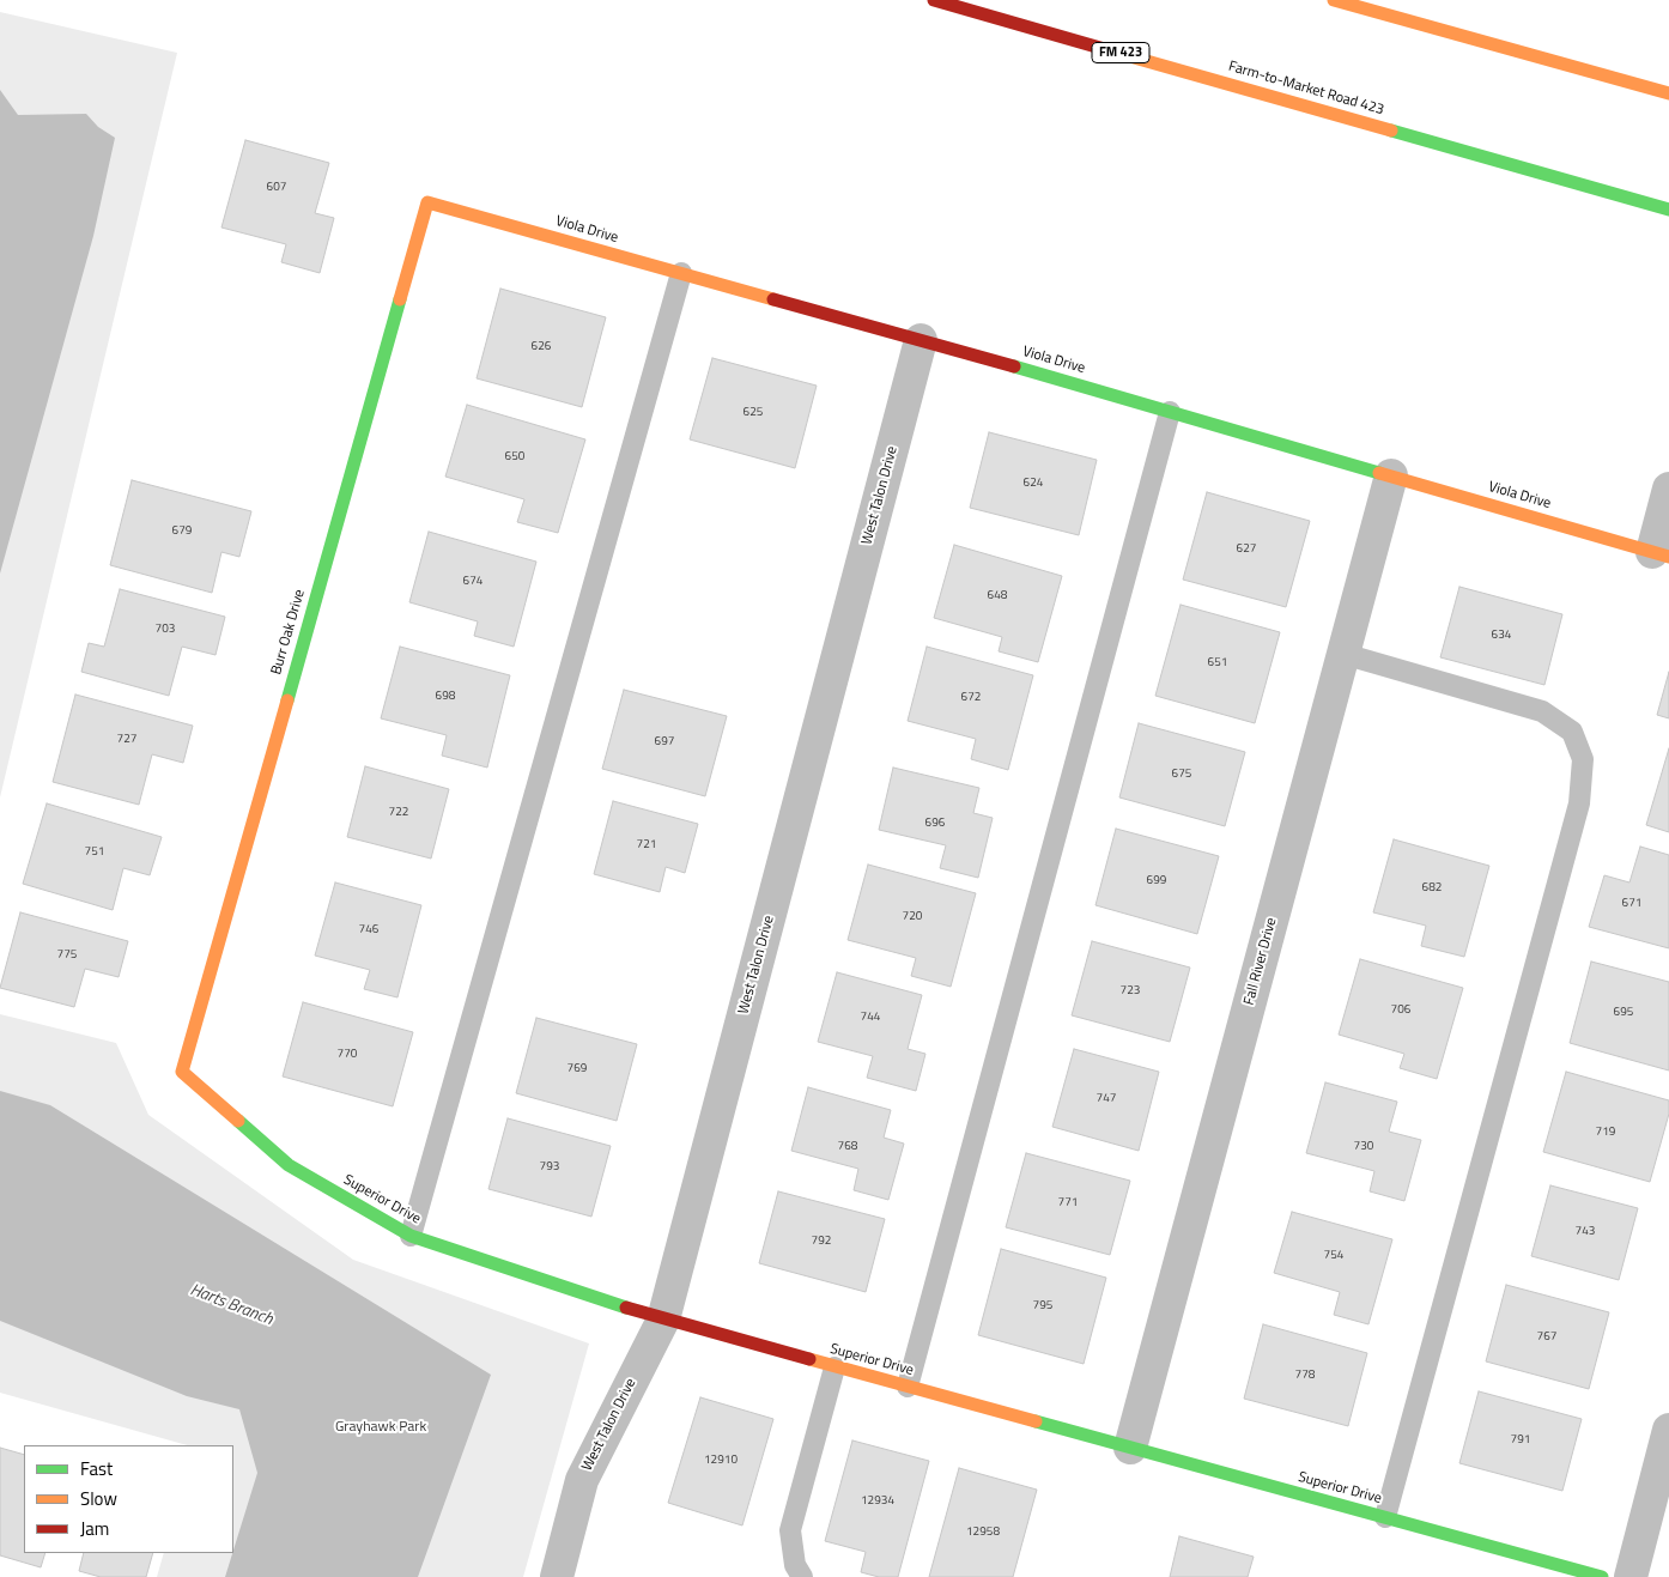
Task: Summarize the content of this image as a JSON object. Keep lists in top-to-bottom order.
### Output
{
  "streets": {
    "street": [
      "FM 423",
      "Farm-to-Market Road 423",
      "Viola Drive",
      "West Talon Drive",
      "Burr Oak Drive",
      "Fall River Drive",
      "Superior Drive"
    ]
  },
  "crossings": [
    ["Viola Drive", "West Talon Drive"],
    ["Viola Drive", "Burr Oak Drive"],
    ["Viola Drive", "Fall River Drive"],
    ["West Talon Drive", "Superior Drive"],
    ["Burr Oak Drive", "Superior Drive"],
    ["Fall River Drive", "Superior Drive"]
  ],
  "water": ["Harts Branch"],
  "parks": ["Grayhawk Park"],
  "house_numbers": [
    "607",
    "626",
    "625",
    "650",
    "624",
    "679",
    "627",
    "674",
    "648",
    "703",
    "634",
    "651",
    "698",
    "672",
    "727",
    "697",
    "675",
    "722",
    "696",
    "721",
    "751",
    "699",
    "682",
    "671",
    "720",
    "746",
    "775",
    "723",
    "706",
    "695",
    "744",
    "770",
    "769",
    "747",
    "719",
    "768",
    "730",
    "793",
    "771",
    "743",
    "792",
    "754",
    "795",
    "767",
    "778",
    "791",
    "12910",
    "12934",
    "12958"
  ],
  "legend": ["Fast", "Slow", "Jam"]
}
